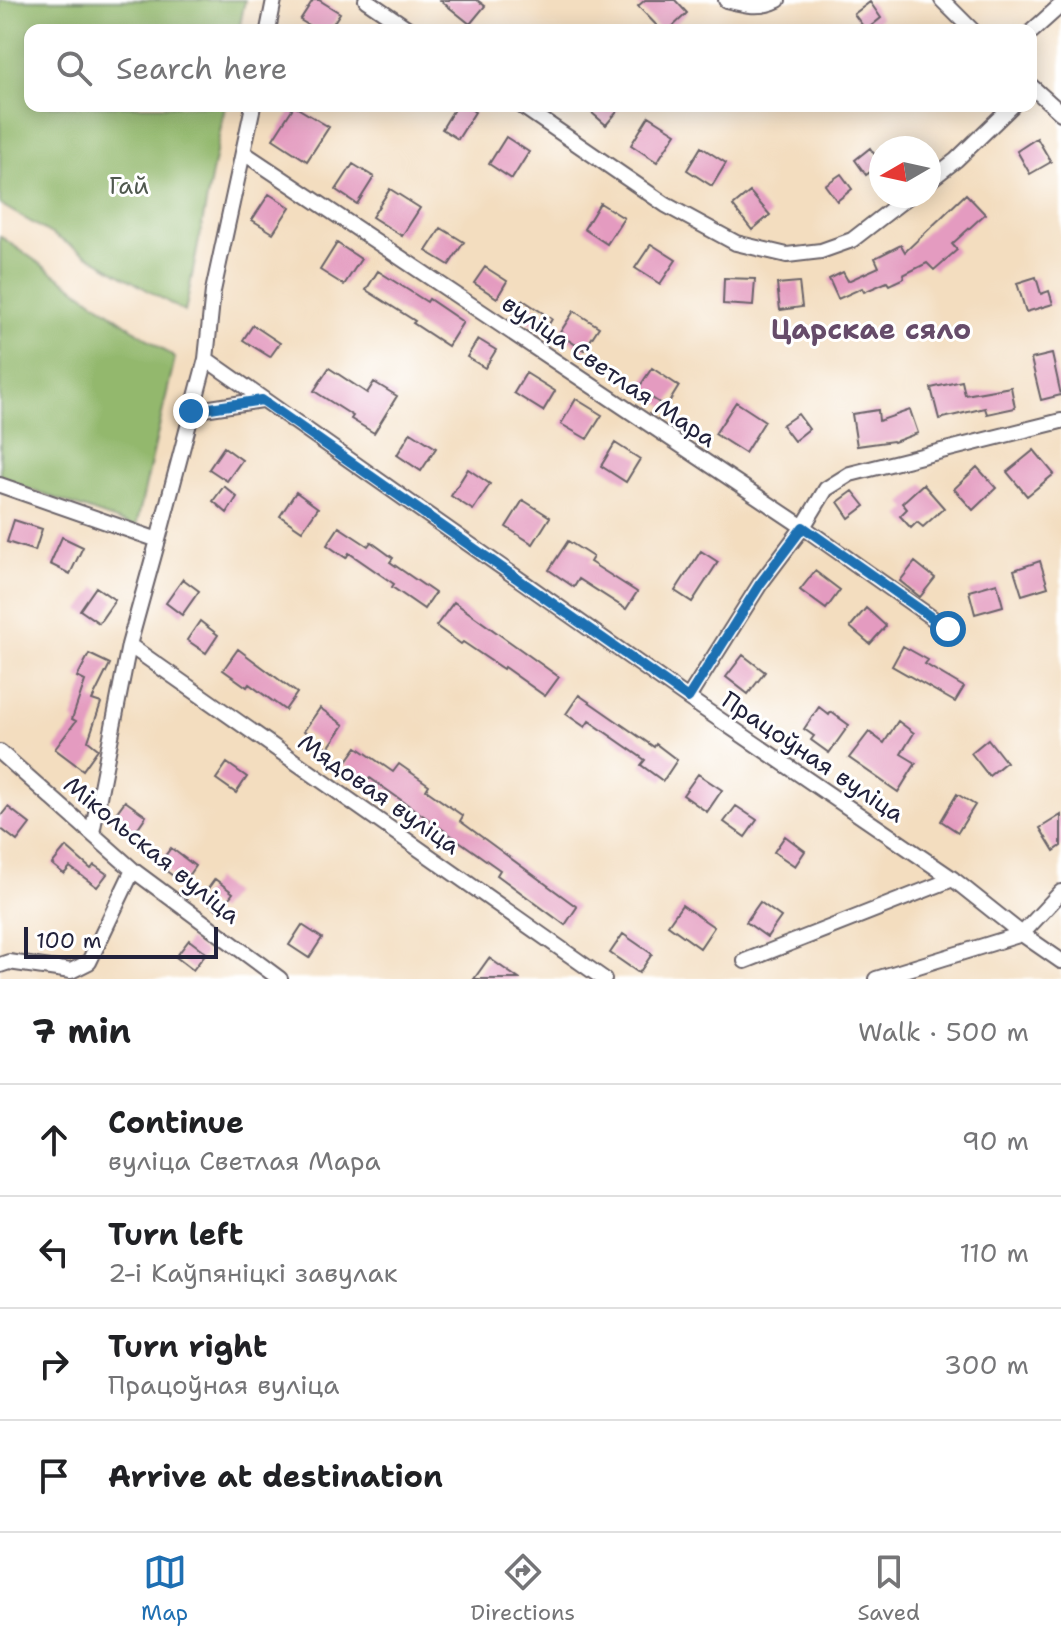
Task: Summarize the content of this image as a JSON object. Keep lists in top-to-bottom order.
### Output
{
  "streets": {
    "street": [
      "вуліца Светлая Мара",
      "Працоўная вуліца",
      "Мядовая вуліца",
      "Мікольская вуліца"
    ]
  },
  "districts": ["Царскае сяло"],
  "parks": ["Гай"],
  "scale_bar": "100 m",
  "north": "left",
  "page": {
    "search": "Search here",
    "scale": "100 m",
    "heading": ["7 min", "Walk · 500 m"],
    "list": [
      ["Continue", "вуліца Светлая Мара", "90 m"],
      ["Turn left", "2-і Каўпяніцкі завулак", "110 m"],
      ["Turn right", "Працоўная вуліца", "300 m"],
      "Arrive at destination"
    ],
    "nav": ["Map", "Directions", "Saved"]
  }
}
